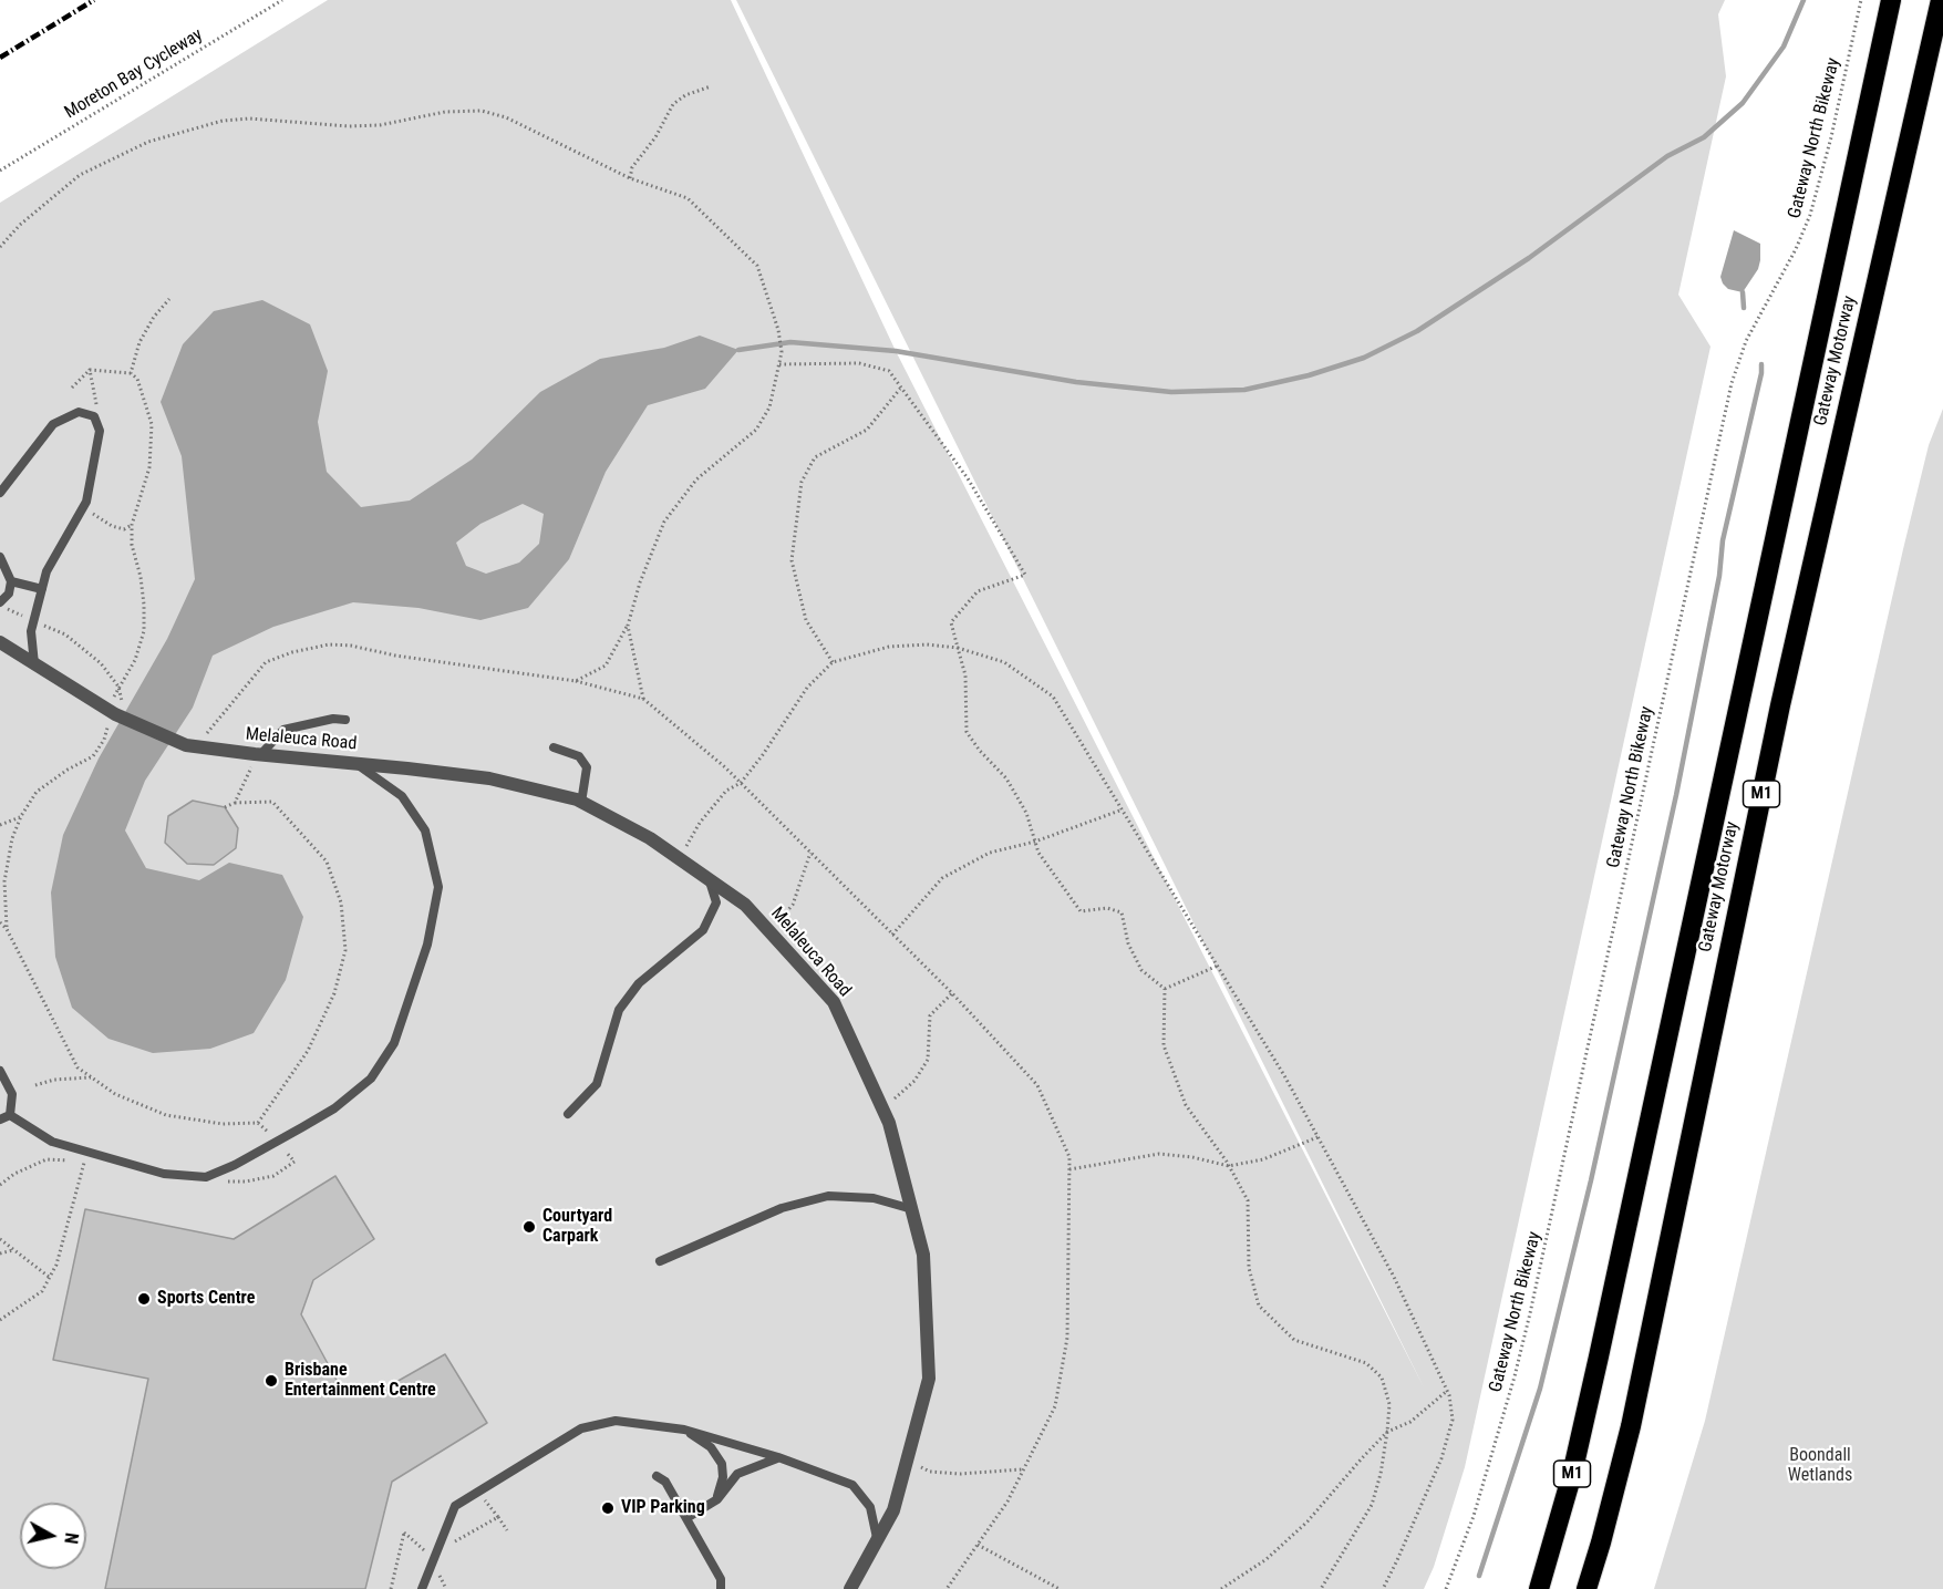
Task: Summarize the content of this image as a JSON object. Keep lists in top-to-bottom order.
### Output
{
  "streets": {
    "highway": ["Gateway Motorway", "M1"],
    "street": ["Melaleuca Road"],
    "path": ["Moreton Bay Cycleway", "Gateway North Bikeway"]
  },
  "parks": ["Boondall Wetlands"],
  "places": [
    "Courtyard Carpark",
    "Sports Centre",
    "Brisbane Entertainment Centre",
    "VIP Parking"
  ],
  "north": "right"
}
